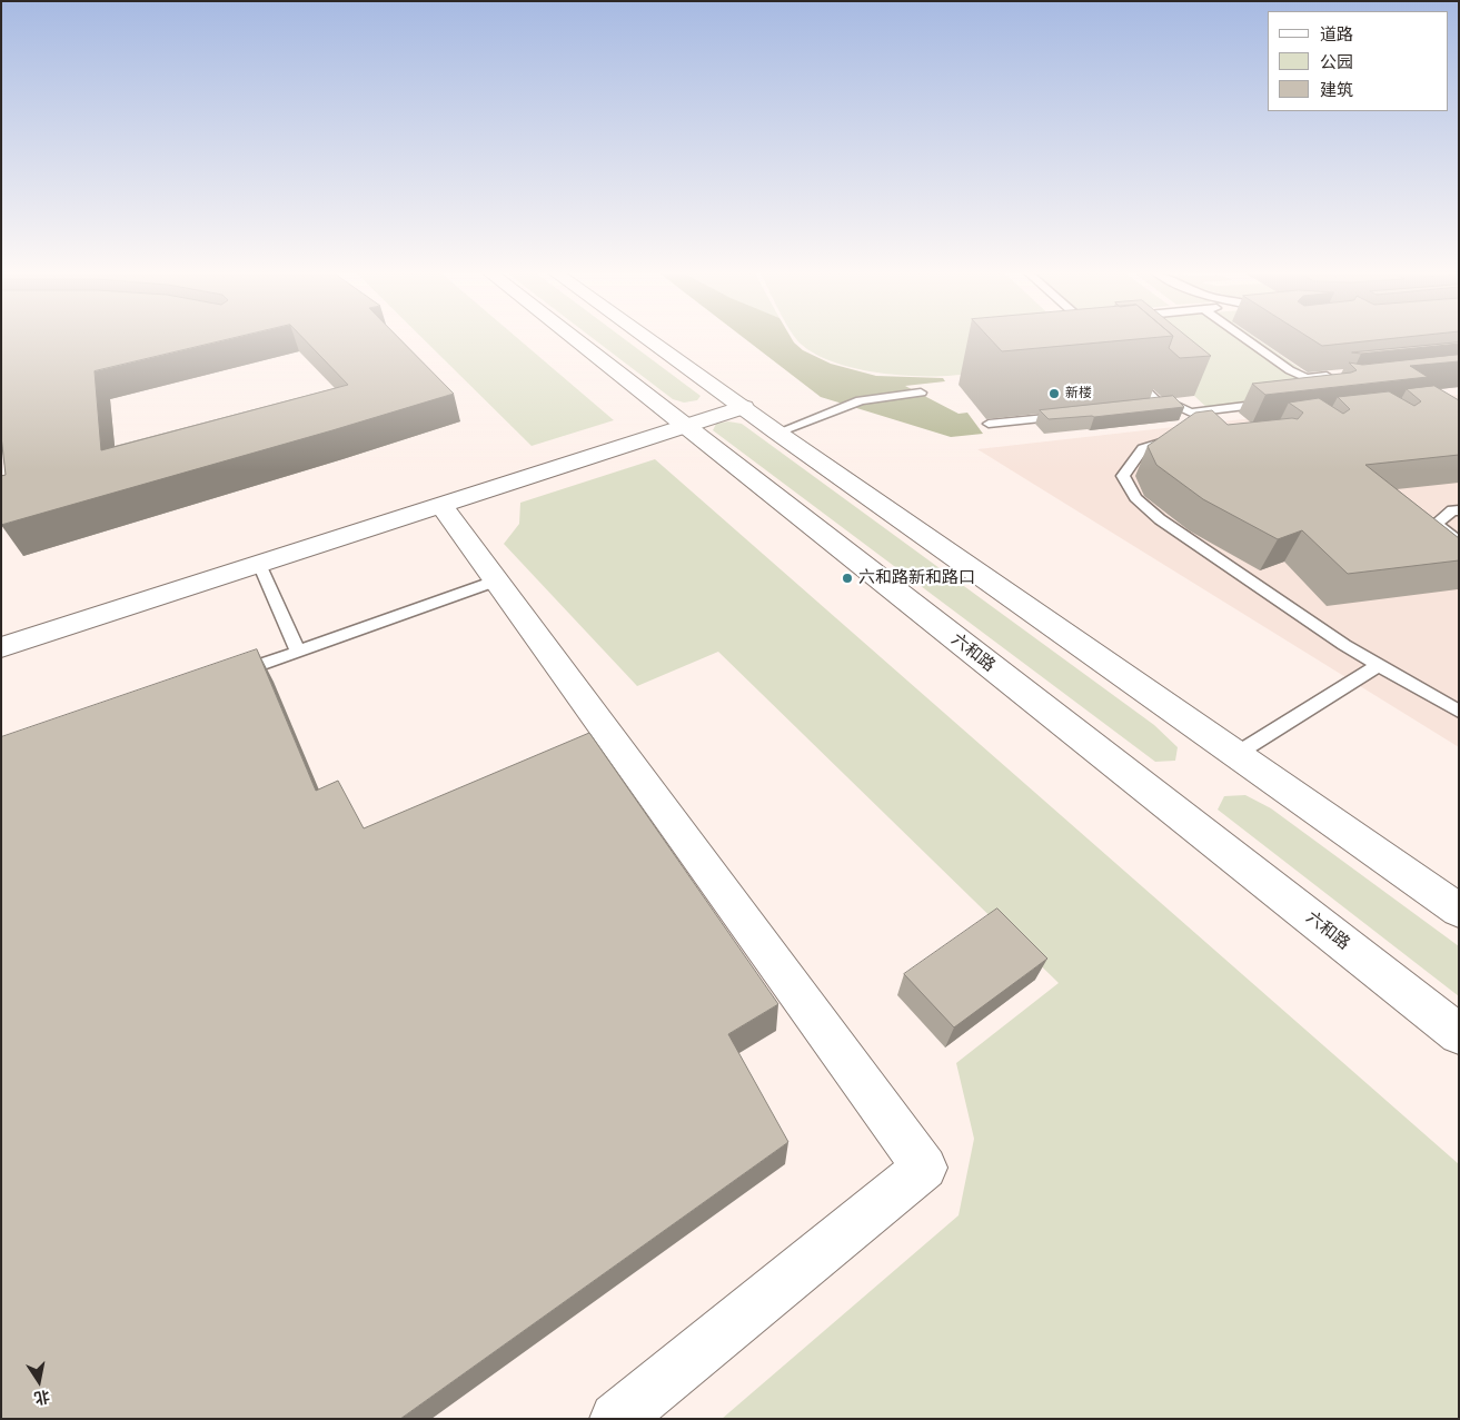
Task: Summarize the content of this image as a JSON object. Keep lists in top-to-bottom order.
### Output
{
  "streets": {
    "main road": ["六和路"]
  },
  "places": ["新楼", "六和路新和路口"],
  "legend": ["道路", "公园", "建筑"],
  "north": "bottom"
}
